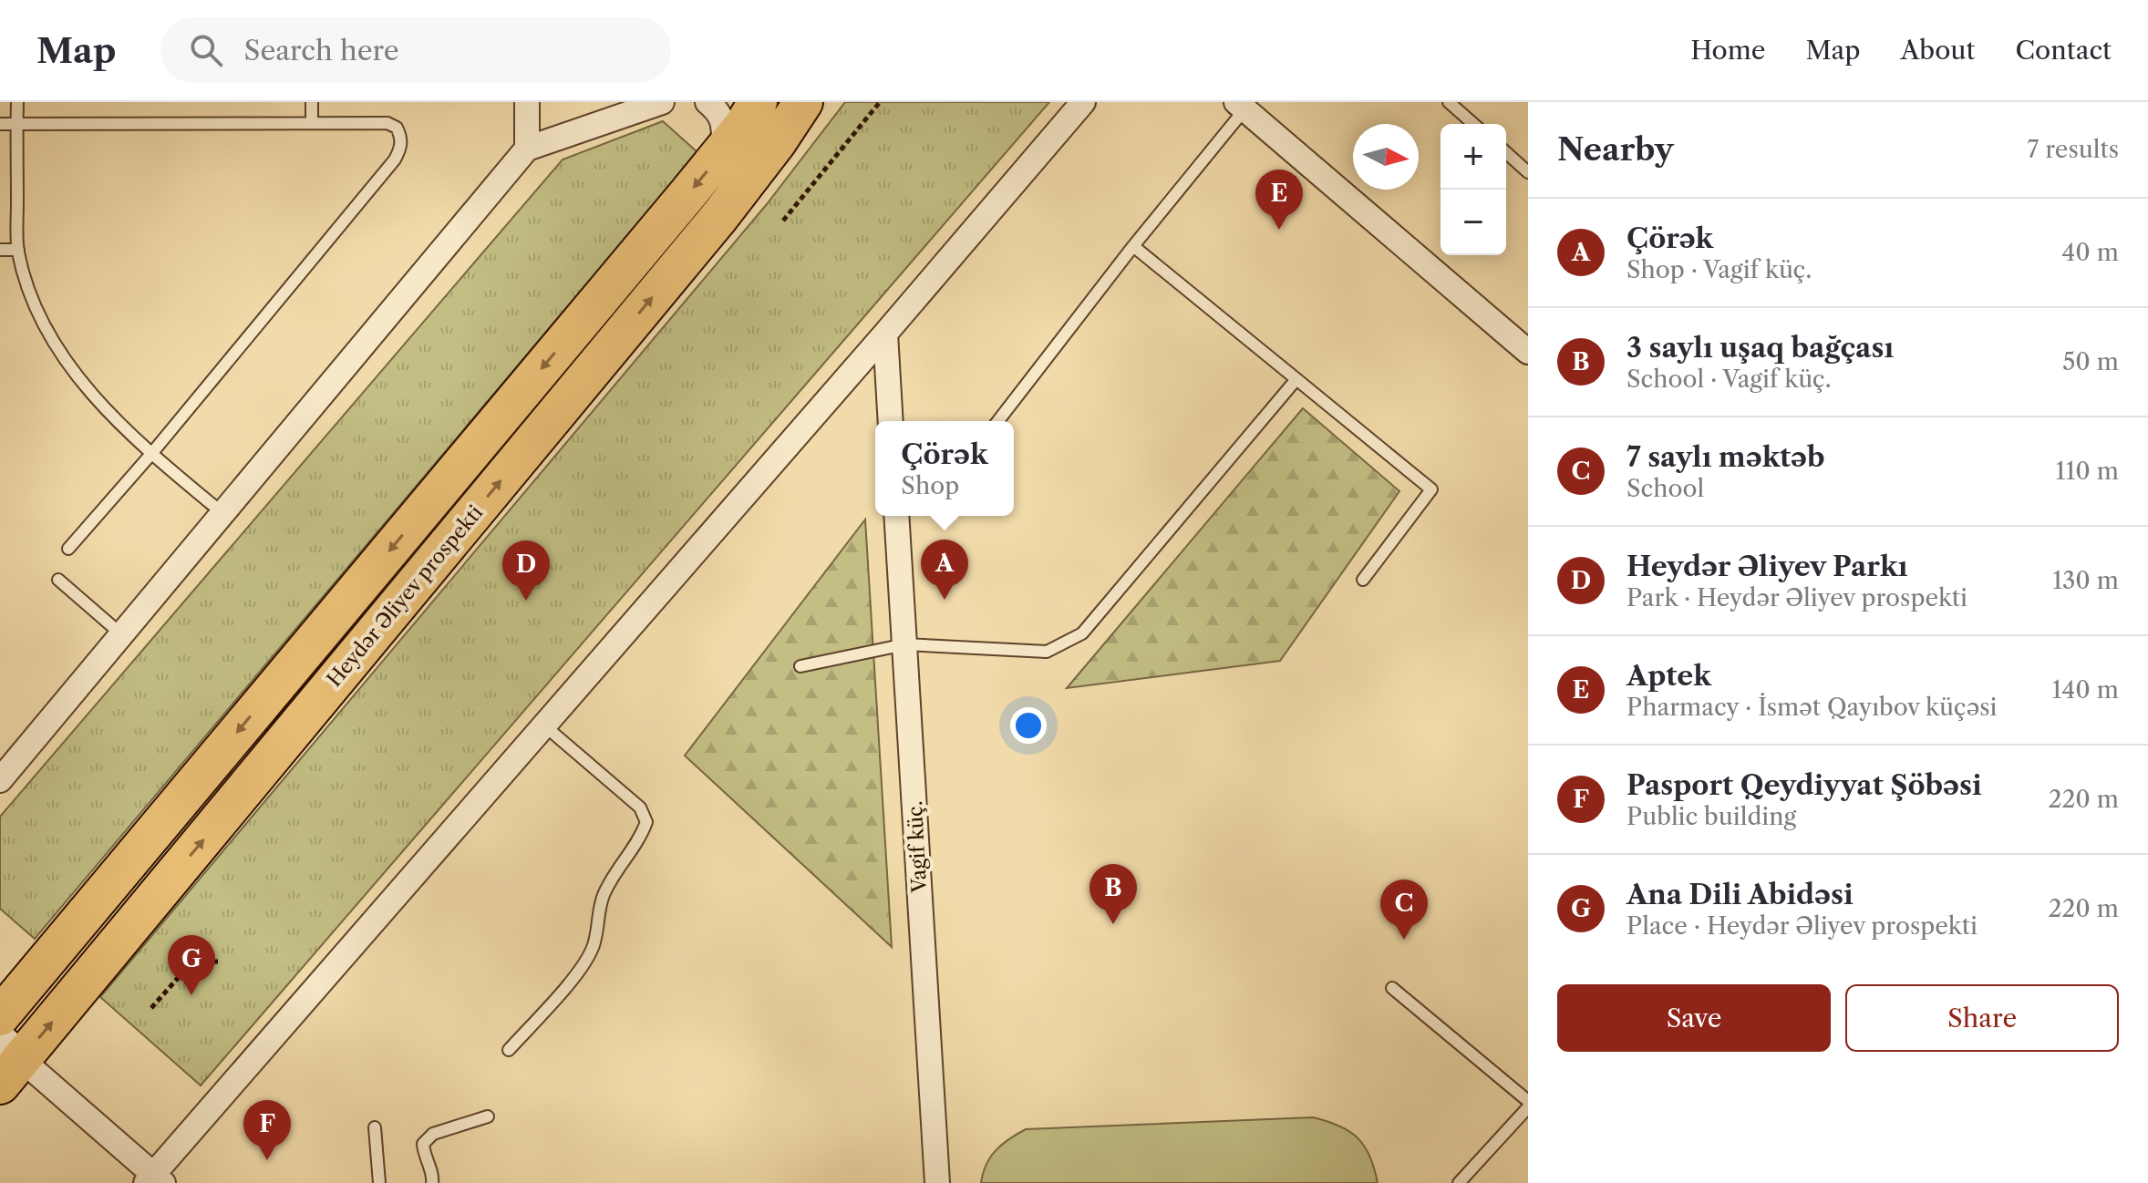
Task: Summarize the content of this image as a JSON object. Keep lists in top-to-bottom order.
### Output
{
  "streets": {
    "main road": ["Heydər Əliyev prospekti"],
    "street": ["Vagif küç."]
  },
  "north": "right",
  "page": {
    "header": "Map",
    "search": "Search here",
    "nav": [
      "Home",
      "Map",
      "About",
      "Contact"
    ],
    "heading": ["Nearby", "7 results"],
    "map_buttons": ["+", "−"],
    "pins": [
      "E",
      "A",
      "D",
      "B",
      "C",
      "G",
      "F"
    ],
    "list": [
      {
        "mark": "A",
        "name": "Çörək",
        "note": "Shop · Vagif küç.",
        "value": "40 m"
      },
      {
        "mark": "B",
        "name": "3 saylı uşaq bağçası",
        "note": "School · Vagif küç.",
        "value": "50 m"
      },
      {
        "mark": "C",
        "name": "7 saylı məktəb",
        "note": "School",
        "value": "110 m"
      },
      {
        "mark": "D",
        "name": "Heydər Əliyev Parkı",
        "note": "Park · Heydər Əliyev prospekti",
        "value": "130 m"
      },
      {
        "mark": "E",
        "name": "Aptek",
        "note": "Pharmacy · İsmət Qayıbov küçəsi",
        "value": "140 m"
      },
      {
        "mark": "F",
        "name": "Pasport Qeydiyyat Şöbəsi",
        "note": "Public building",
        "value": "220 m"
      },
      {
        "mark": "G",
        "name": "Ana Dili Abidəsi",
        "note": "Place · Heydər Əliyev prospekti",
        "value": "220 m"
      }
    ],
    "popup": ["Çörək", "Shop"],
    "buttons": ["Save", "Share"]
  }
}
